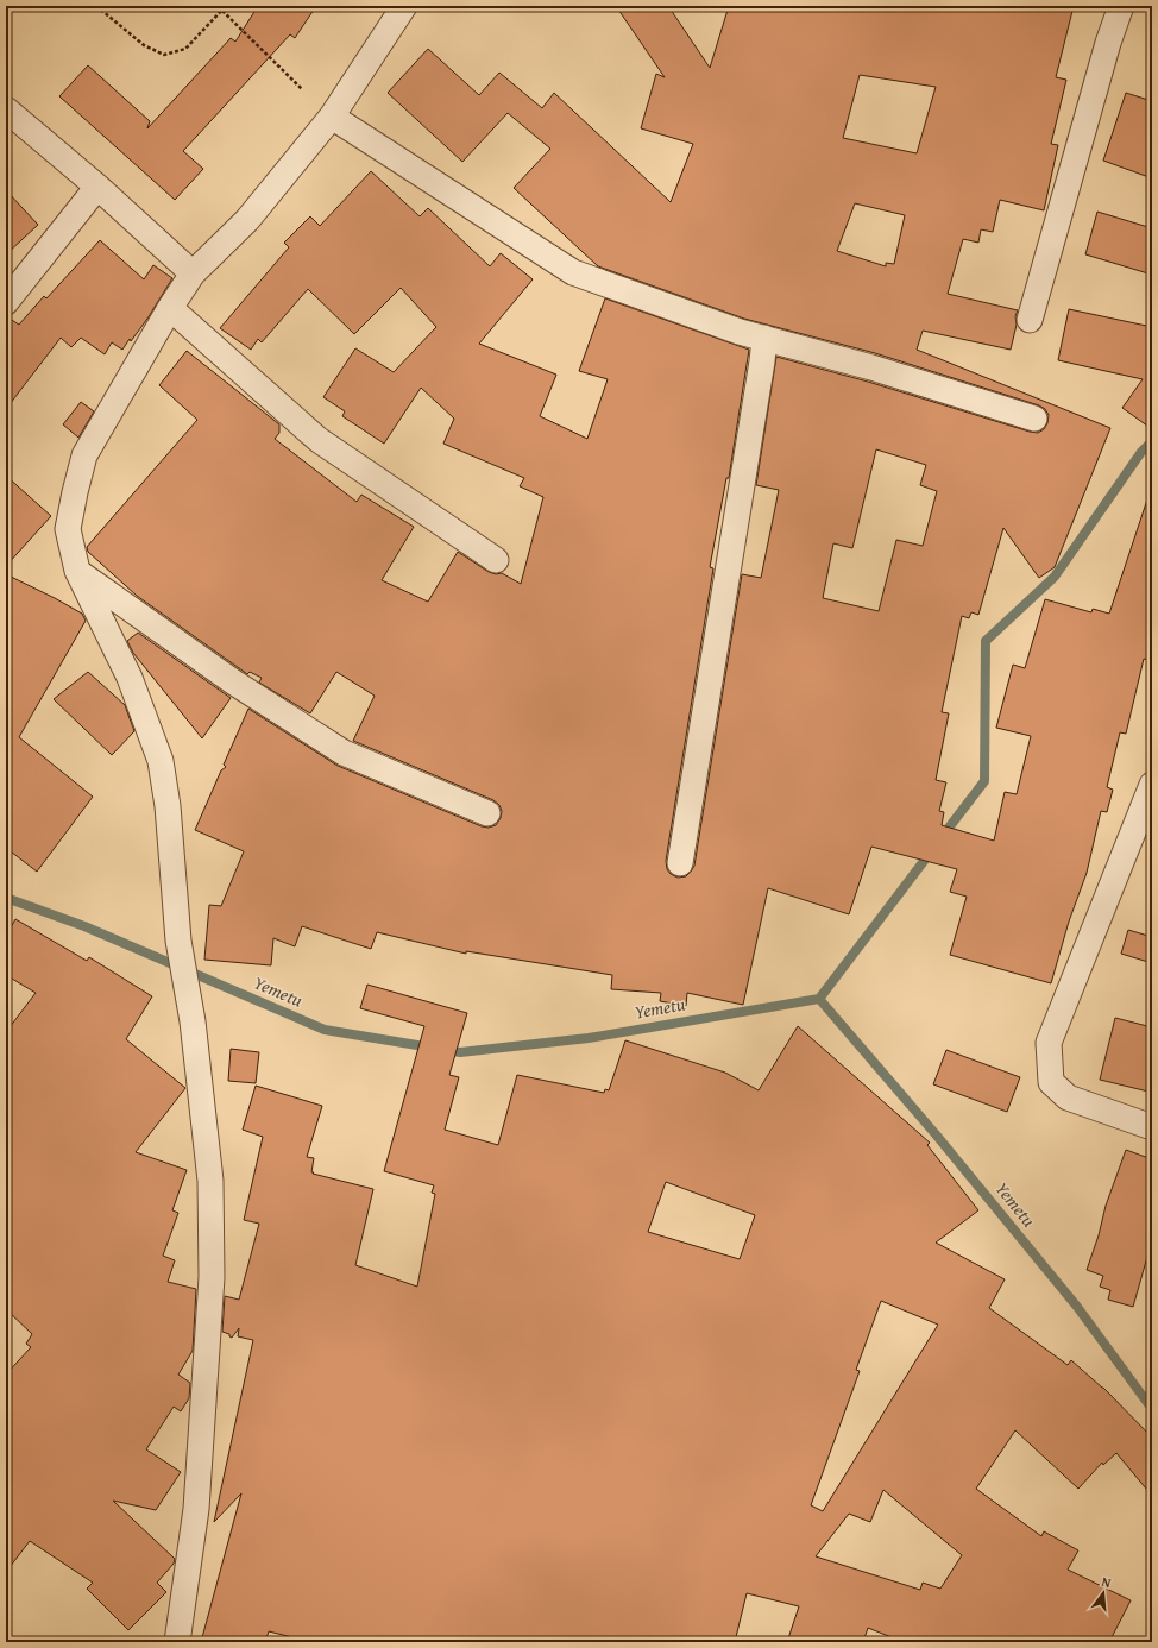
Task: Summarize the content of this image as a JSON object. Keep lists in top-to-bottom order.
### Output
{
  "water": ["Yemetu"],
  "north": "top"
}
